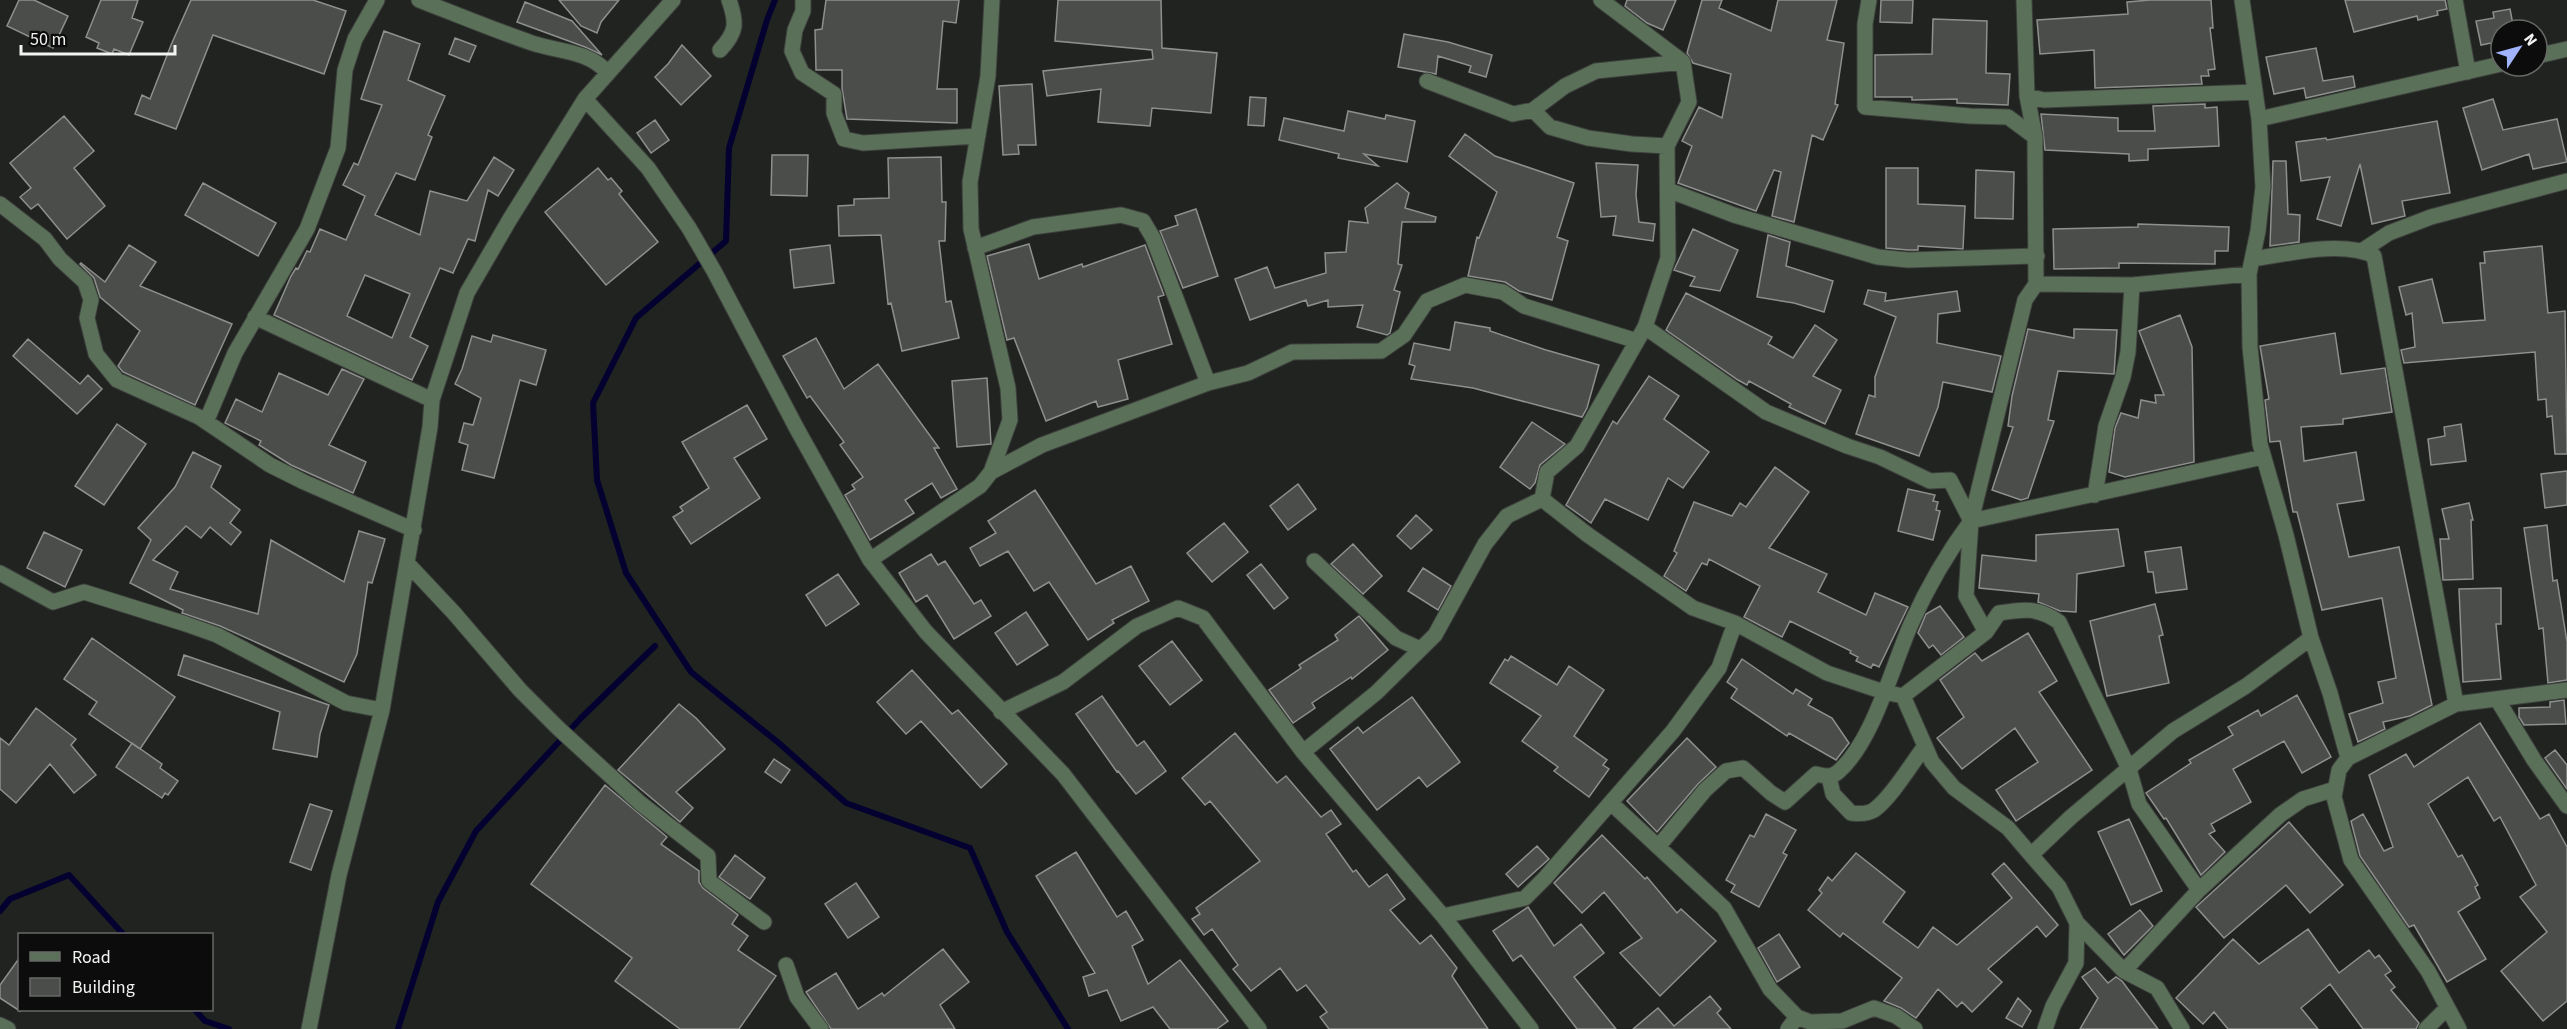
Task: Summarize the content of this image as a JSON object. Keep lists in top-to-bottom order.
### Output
{
  "legend": ["Road", "Building"],
  "scale_bar": "50 m",
  "north": "top right"
}
